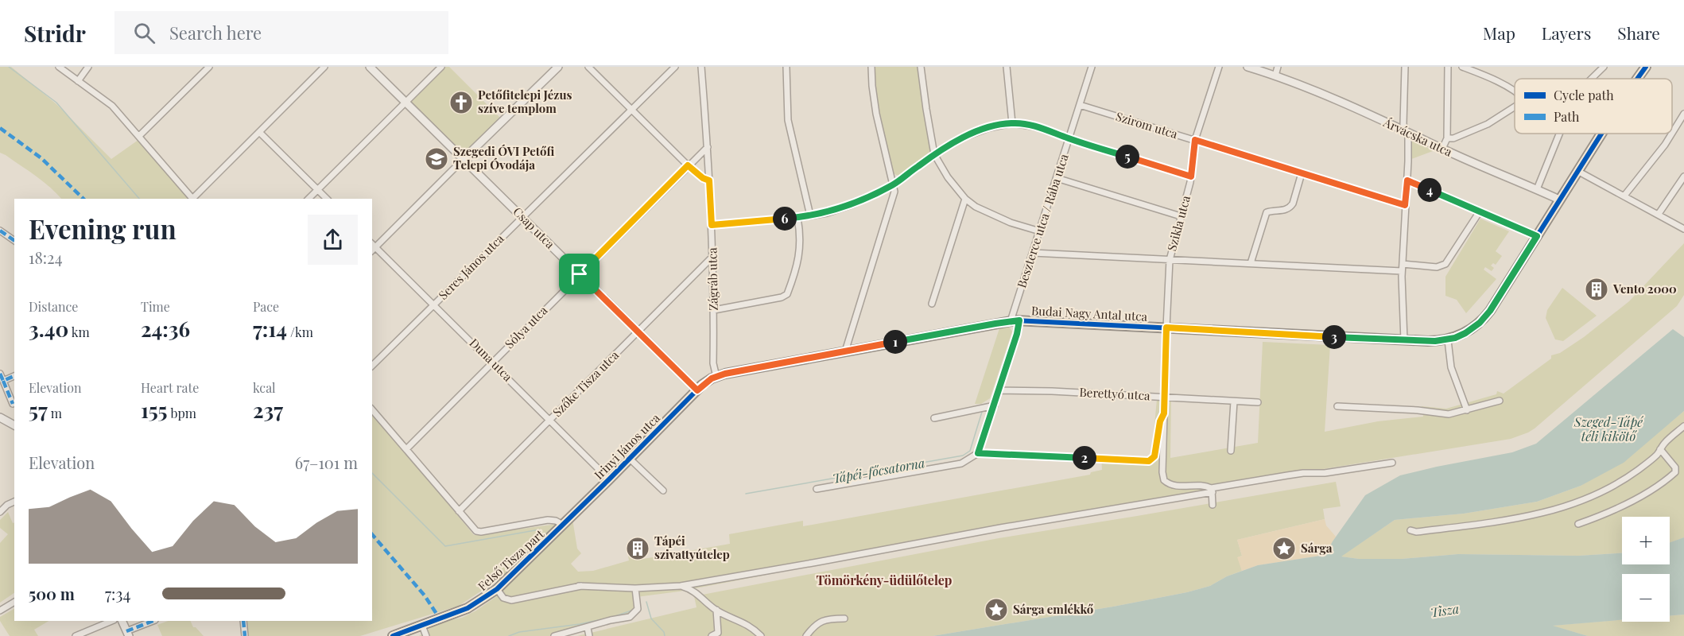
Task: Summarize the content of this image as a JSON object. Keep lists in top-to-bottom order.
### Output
{
  "streets": {
    "main road": ["Budai Nagy Antal utca", "Irinyi János utca", "Felső Tisza part"],
    "street": [
      "Szirom utca",
      "Árvácska utca",
      "Beszterce utca / Rába utca",
      "Szikla utca",
      "Csap utca",
      "Seres János utca",
      "Zágráb utca",
      "Sólya utca",
      "Duna utca",
      "Szőke Tisza utca",
      "Berettyó utca"
    ]
  },
  "crossings": [
    ["Szirom utca", "Beszterce utca / Rába utca"],
    ["Szirom utca", "Szikla utca"],
    ["Árvácska utca", "Budai Nagy Antal utca"],
    ["Beszterce utca / Rába utca", "Budai Nagy Antal utca"],
    ["Beszterce utca / Rába utca", "Berettyó utca"],
    ["Szikla utca", "Budai Nagy Antal utca"],
    ["Szikla utca", "Berettyó utca"],
    ["Csap utca", "Seres János utca"],
    ["Csap utca", "Sólya utca"],
    ["Csap utca", "Szőke Tisza utca"],
    ["Csap utca", "Irinyi János utca"],
    ["Seres János utca", "Duna utca"],
    ["Zágráb utca", "Budai Nagy Antal utca"],
    ["Zágráb utca", "Sólya utca"],
    ["Zágráb utca", "Szőke Tisza utca"],
    ["Budai Nagy Antal utca", "Irinyi János utca"],
    ["Sólya utca", "Duna utca"],
    ["Duna utca", "Szőke Tisza utca"],
    ["Duna utca", "Irinyi János utca"],
    ["Irinyi János utca", "Felső Tisza part"]
  ],
  "districts": ["Tömörkény-üdülőtelep"],
  "water": ["Szeged-Tápé téli kikötő", "Tápéi-főcsatorna", "Tisza"],
  "places": {
    "church": ["Petőfitelepi Jézus szíve templom"],
    "school or university": ["Szegedi ÓVI Petőfi Telepi Óvodája"],
    "building": ["Vento 2000", "Tápéi szivattyútelep"],
    "place": ["Sárga", "Sárga emlékkő"]
  },
  "legend": ["Cycle path", "Path"],
  "page": {
    "header": "Stridr",
    "search": "Search here",
    "nav": ["Map", "Layers", "Share"],
    "pins": [
      "5",
      "4",
      "6",
      "3",
      "1",
      "2"
    ],
    "heading": ["Evening run", "18:24"],
    "stats": [
      ["Distance", "3.40 km"],
      ["Time", "24:36"],
      ["Pace", "7:14 /km"],
      ["Elevation", "57 m"],
      ["Heart rate", "155 bpm"],
      ["kcal", "237"]
    ],
    "chart": ["Elevation", "67–101 m"],
    "map_buttons": ["+", "−"],
    "list": [
      {
        "name": "500 m",
        "note": "7:34"
      }
    ]
  }
}
